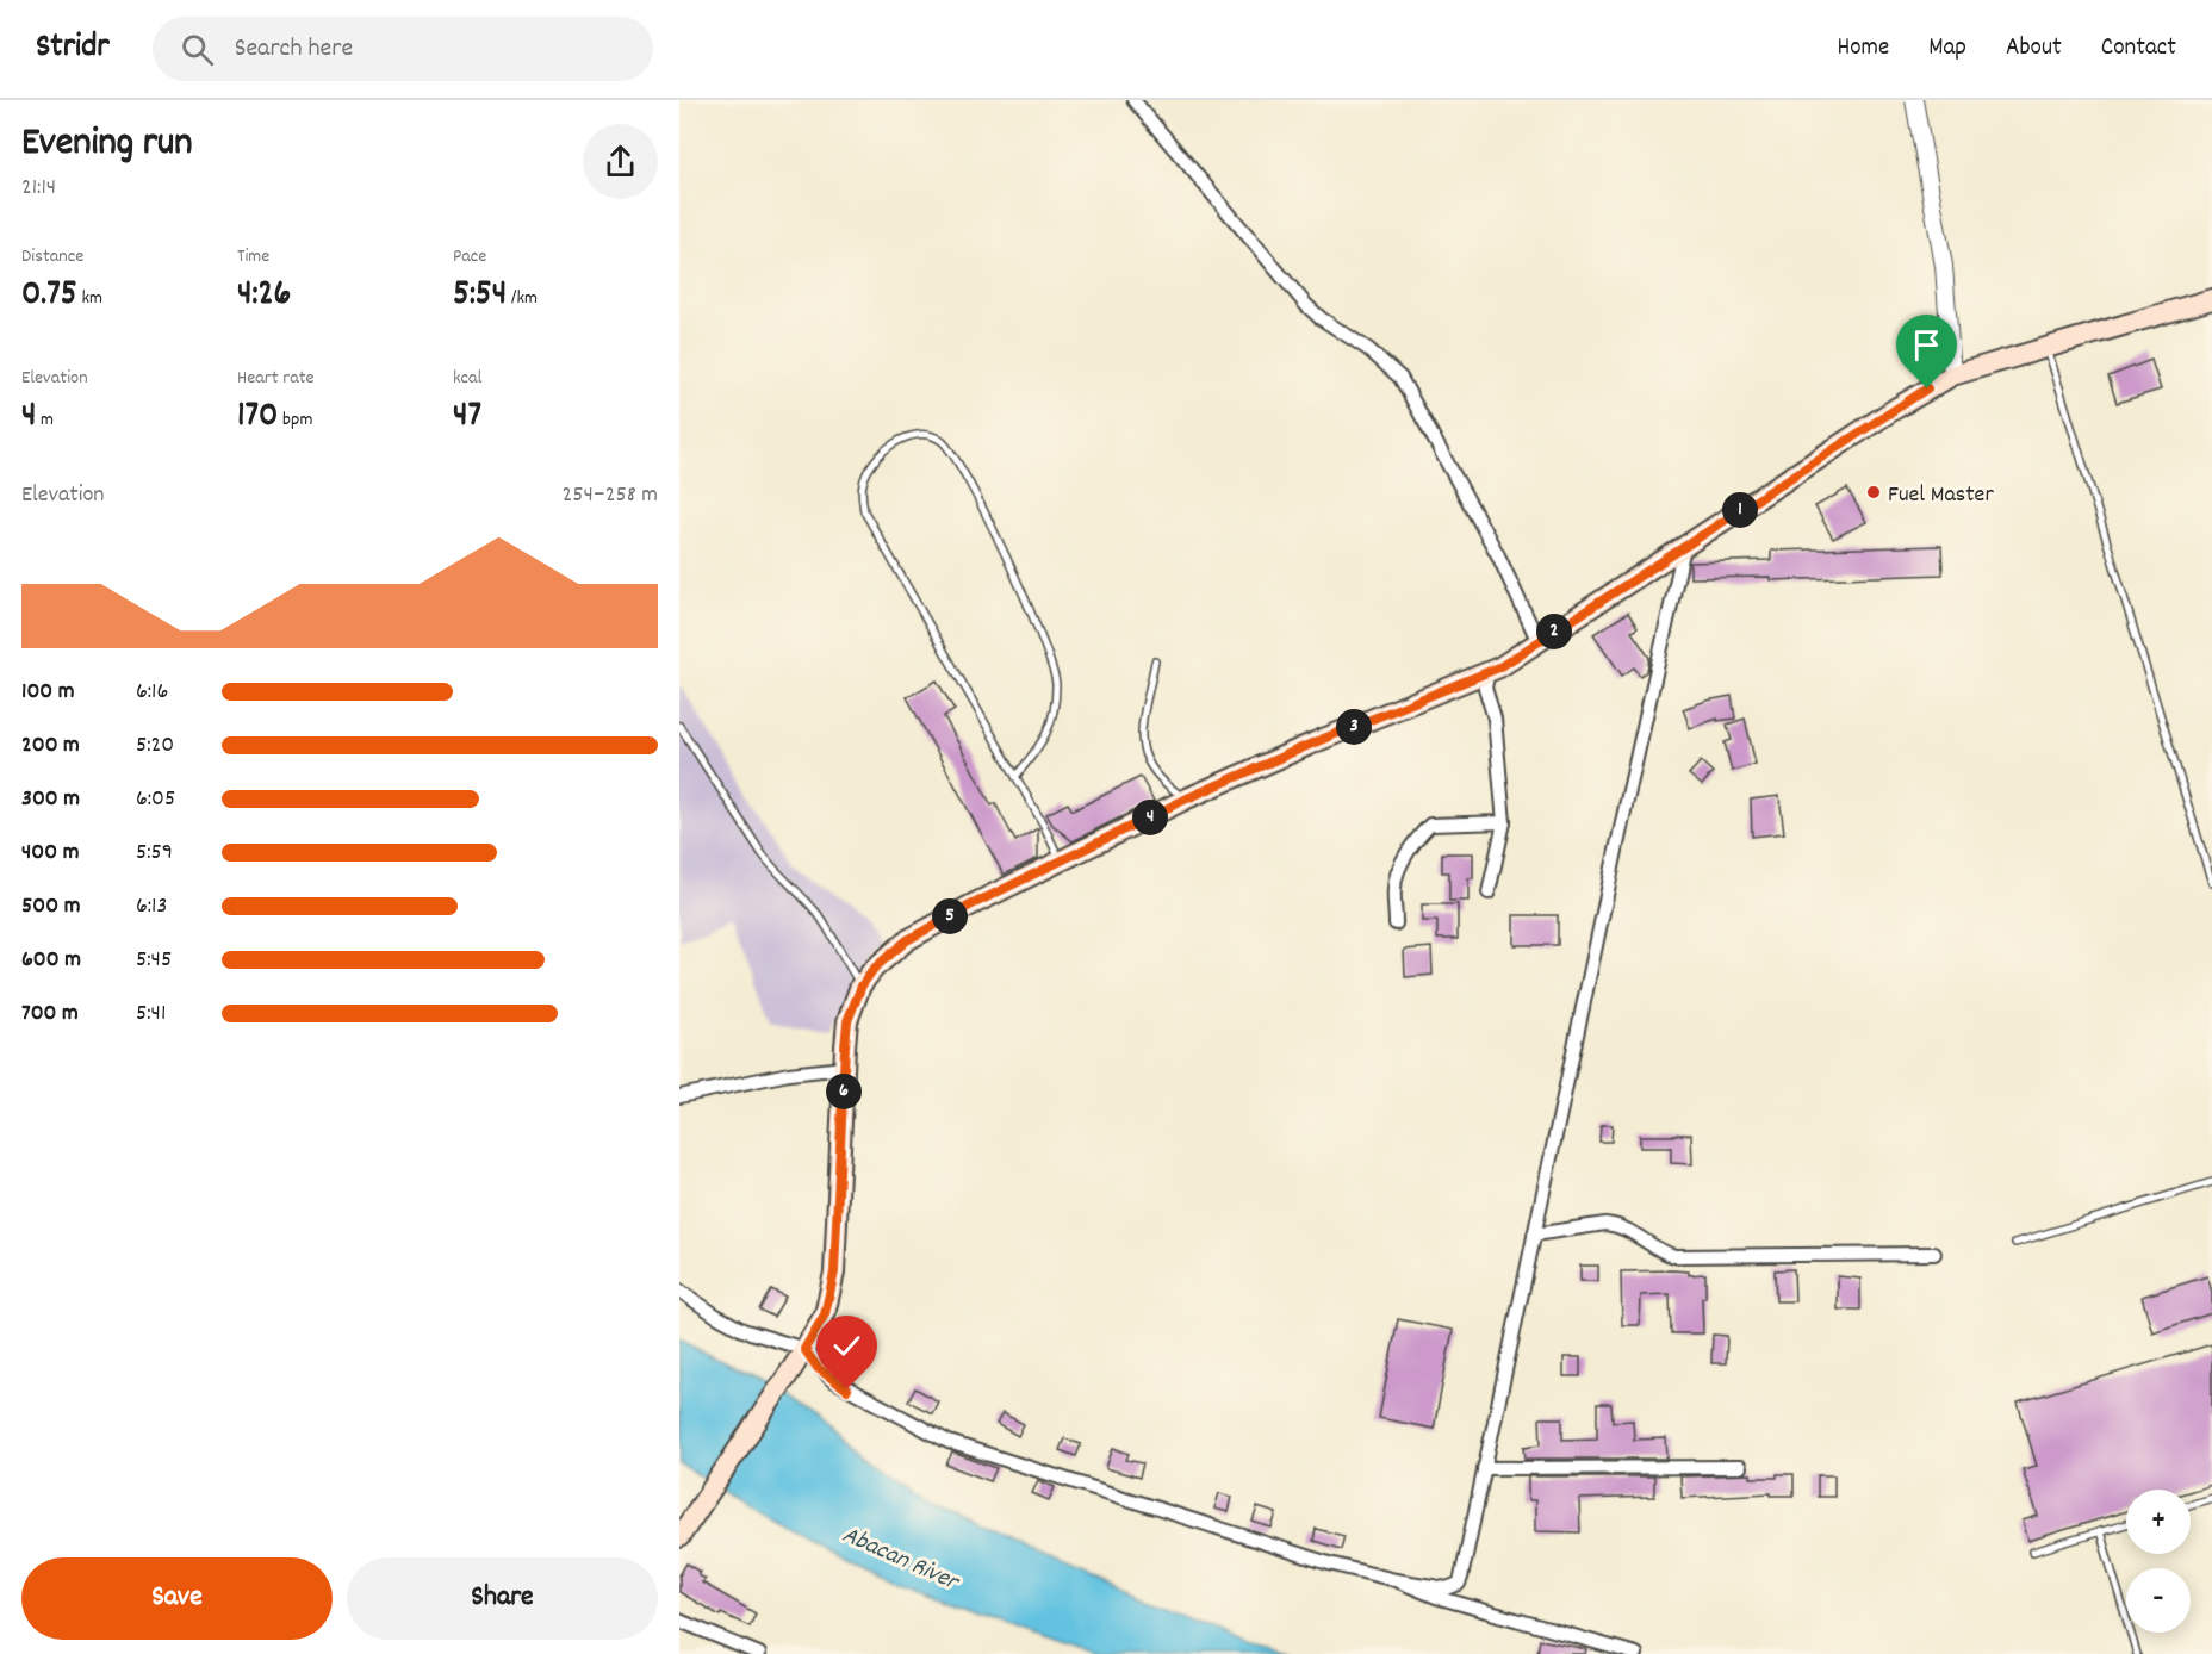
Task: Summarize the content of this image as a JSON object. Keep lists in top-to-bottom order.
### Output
{
  "water": ["Abacan River"],
  "places": ["Fuel Master"],
  "page": {
    "header": "Stridr",
    "search": "Search here",
    "nav": [
      "Home",
      "Map",
      "About",
      "Contact"
    ],
    "heading": ["Evening run", "21:14"],
    "stats": [
      ["Distance", "0.75 km"],
      ["Time", "4:26"],
      ["Pace", "5:54 /km"],
      ["Elevation", "4 m"],
      ["Heart rate", "170 bpm"],
      ["kcal", "47"]
    ],
    "chart": ["Elevation", "254–258 m"],
    "pins": [
      "1",
      "2",
      "3",
      "4",
      "5",
      "6"
    ],
    "list": [
      {
        "name": "100 m",
        "note": "6:16"
      },
      {
        "name": "200 m",
        "note": "5:20"
      },
      {
        "name": "300 m",
        "note": "6:05"
      },
      {
        "name": "400 m",
        "note": "5:59"
      },
      {
        "name": "500 m",
        "note": "6:13"
      },
      {
        "name": "600 m",
        "note": "5:45"
      },
      {
        "name": "700 m",
        "note": "5:41"
      }
    ],
    "map_buttons": ["+", "−"],
    "buttons": ["Save", "Share"]
  }
}
